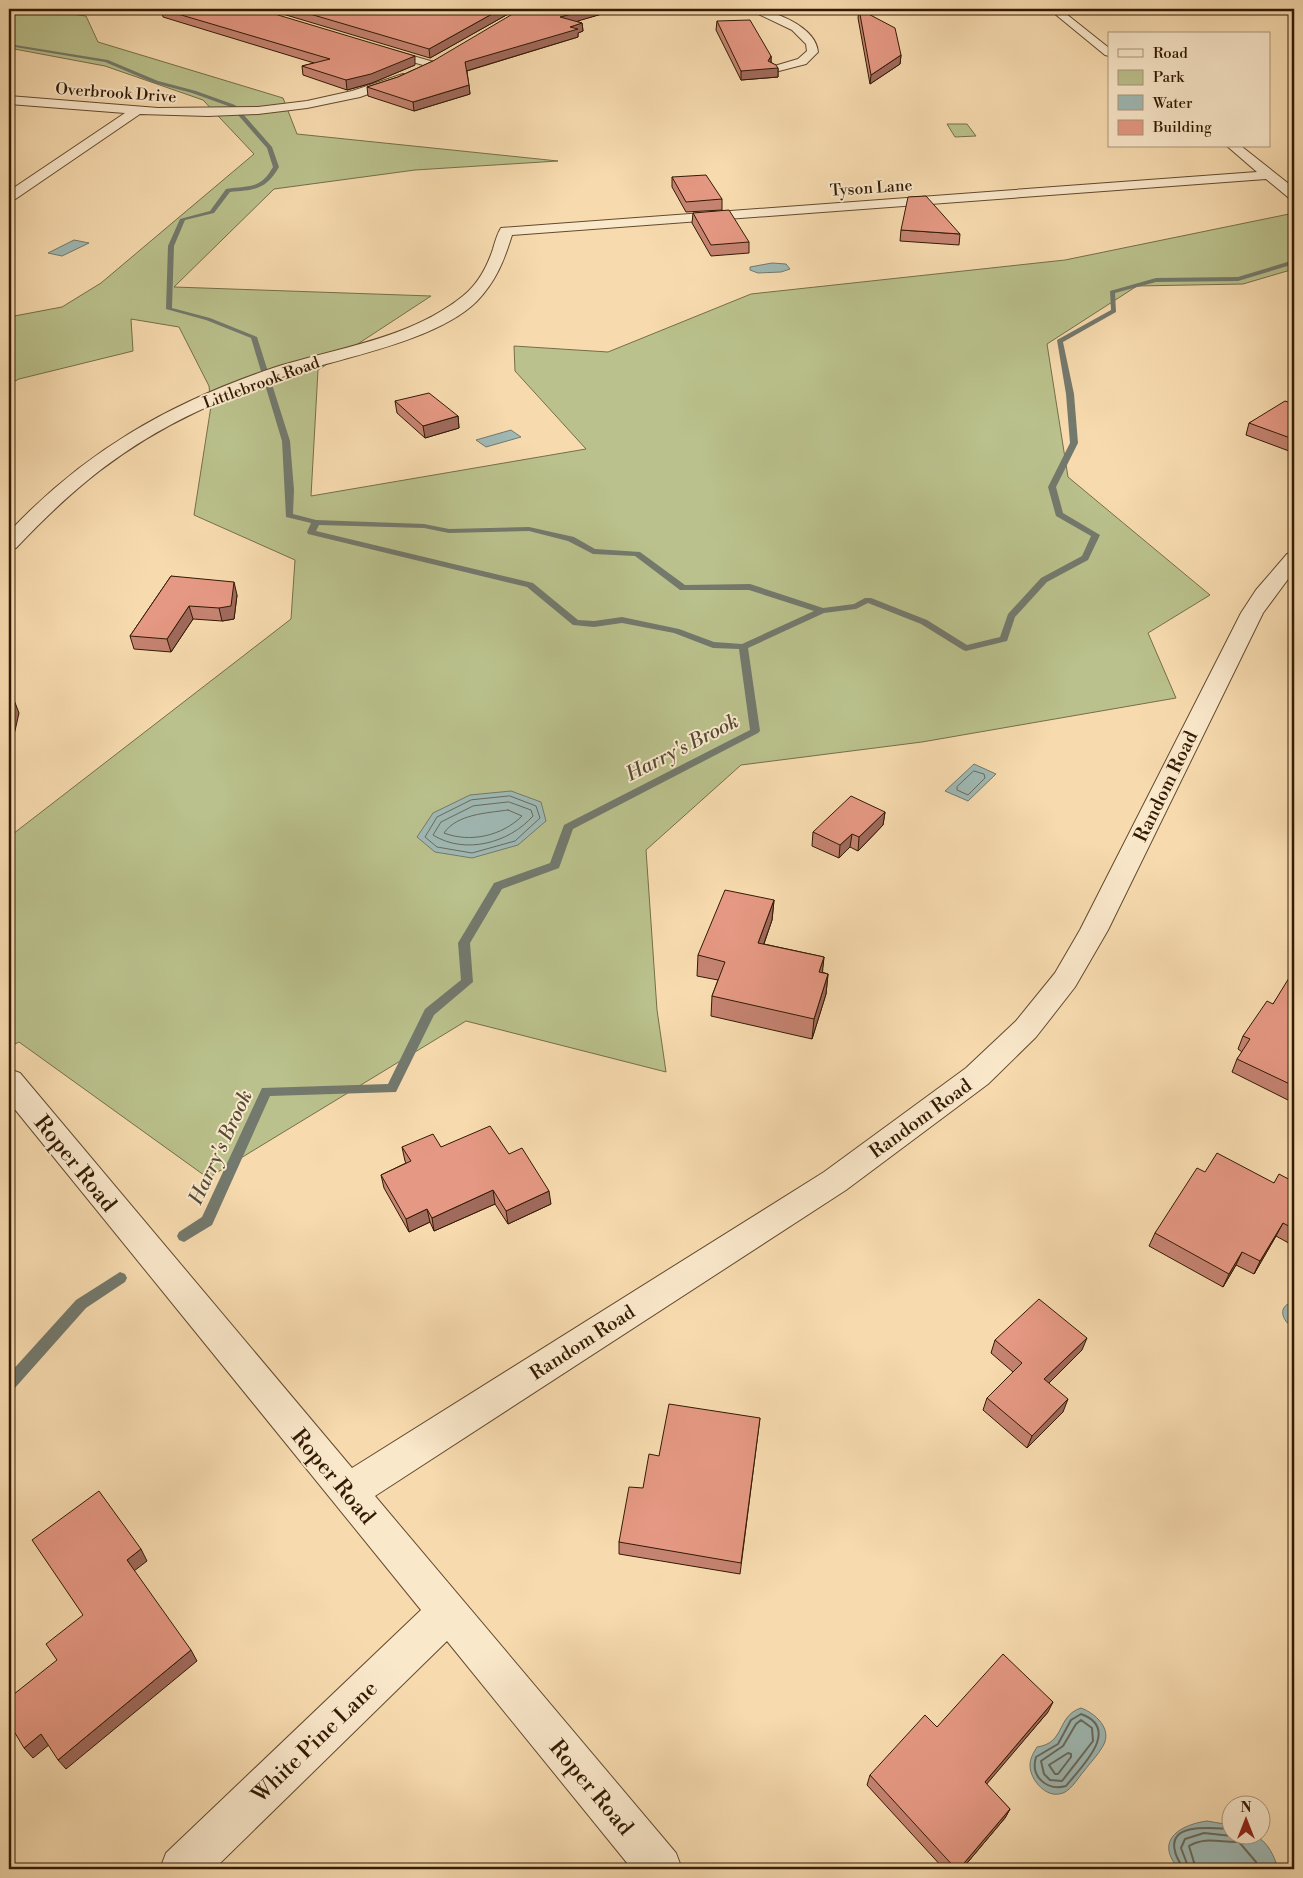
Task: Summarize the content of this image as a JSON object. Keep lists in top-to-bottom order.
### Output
{
  "streets": {
    "street": [
      "Overbrook Drive",
      "Tyson Lane",
      "Littlebrook Road",
      "Random Road",
      "Roper Road",
      "White Pine Lane"
    ]
  },
  "crossings": [
    ["Tyson Lane", "Littlebrook Road"],
    ["Random Road", "Roper Road"],
    ["Roper Road", "White Pine Lane"]
  ],
  "water": ["Harry's Brook"],
  "legend": [
    "Road",
    "Park",
    "Water",
    "Building"
  ],
  "north": "top"
}
